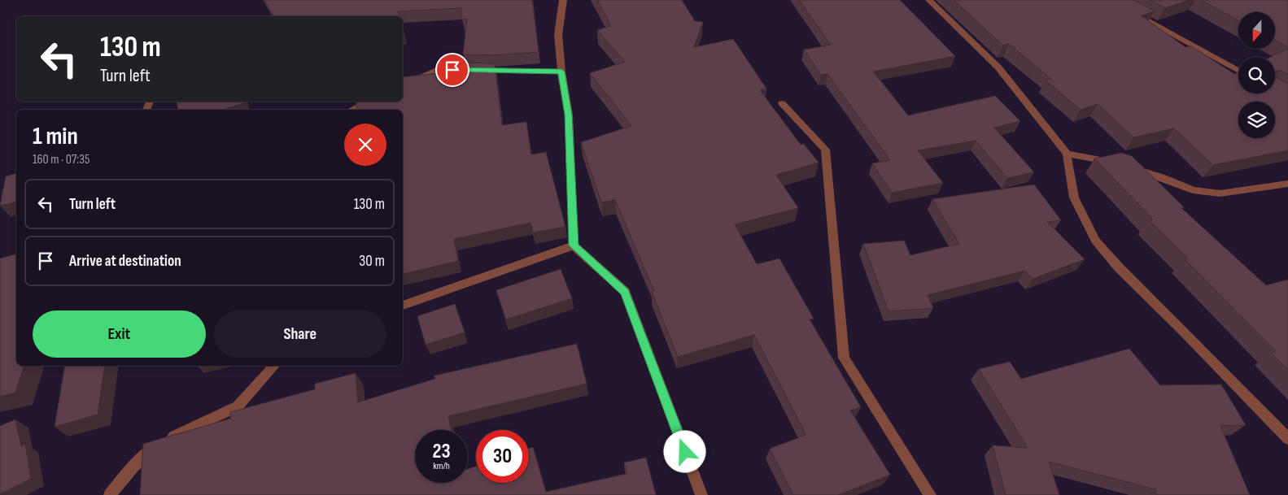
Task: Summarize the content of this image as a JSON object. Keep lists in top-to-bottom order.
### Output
{
  "north": "bottom",
  "page": {
    "turn": ["130 m", "Turn left"],
    "heading": ["1 min", "160 m · 07:35"],
    "list": [
      {
        "name": "Turn left",
        "value": "130 m"
      },
      {
        "name": "Arrive at destination",
        "value": "30 m"
      }
    ],
    "buttons": ["Exit", "Share"],
    "speed": "23 km/h",
    "limit": "30"
  }
}
